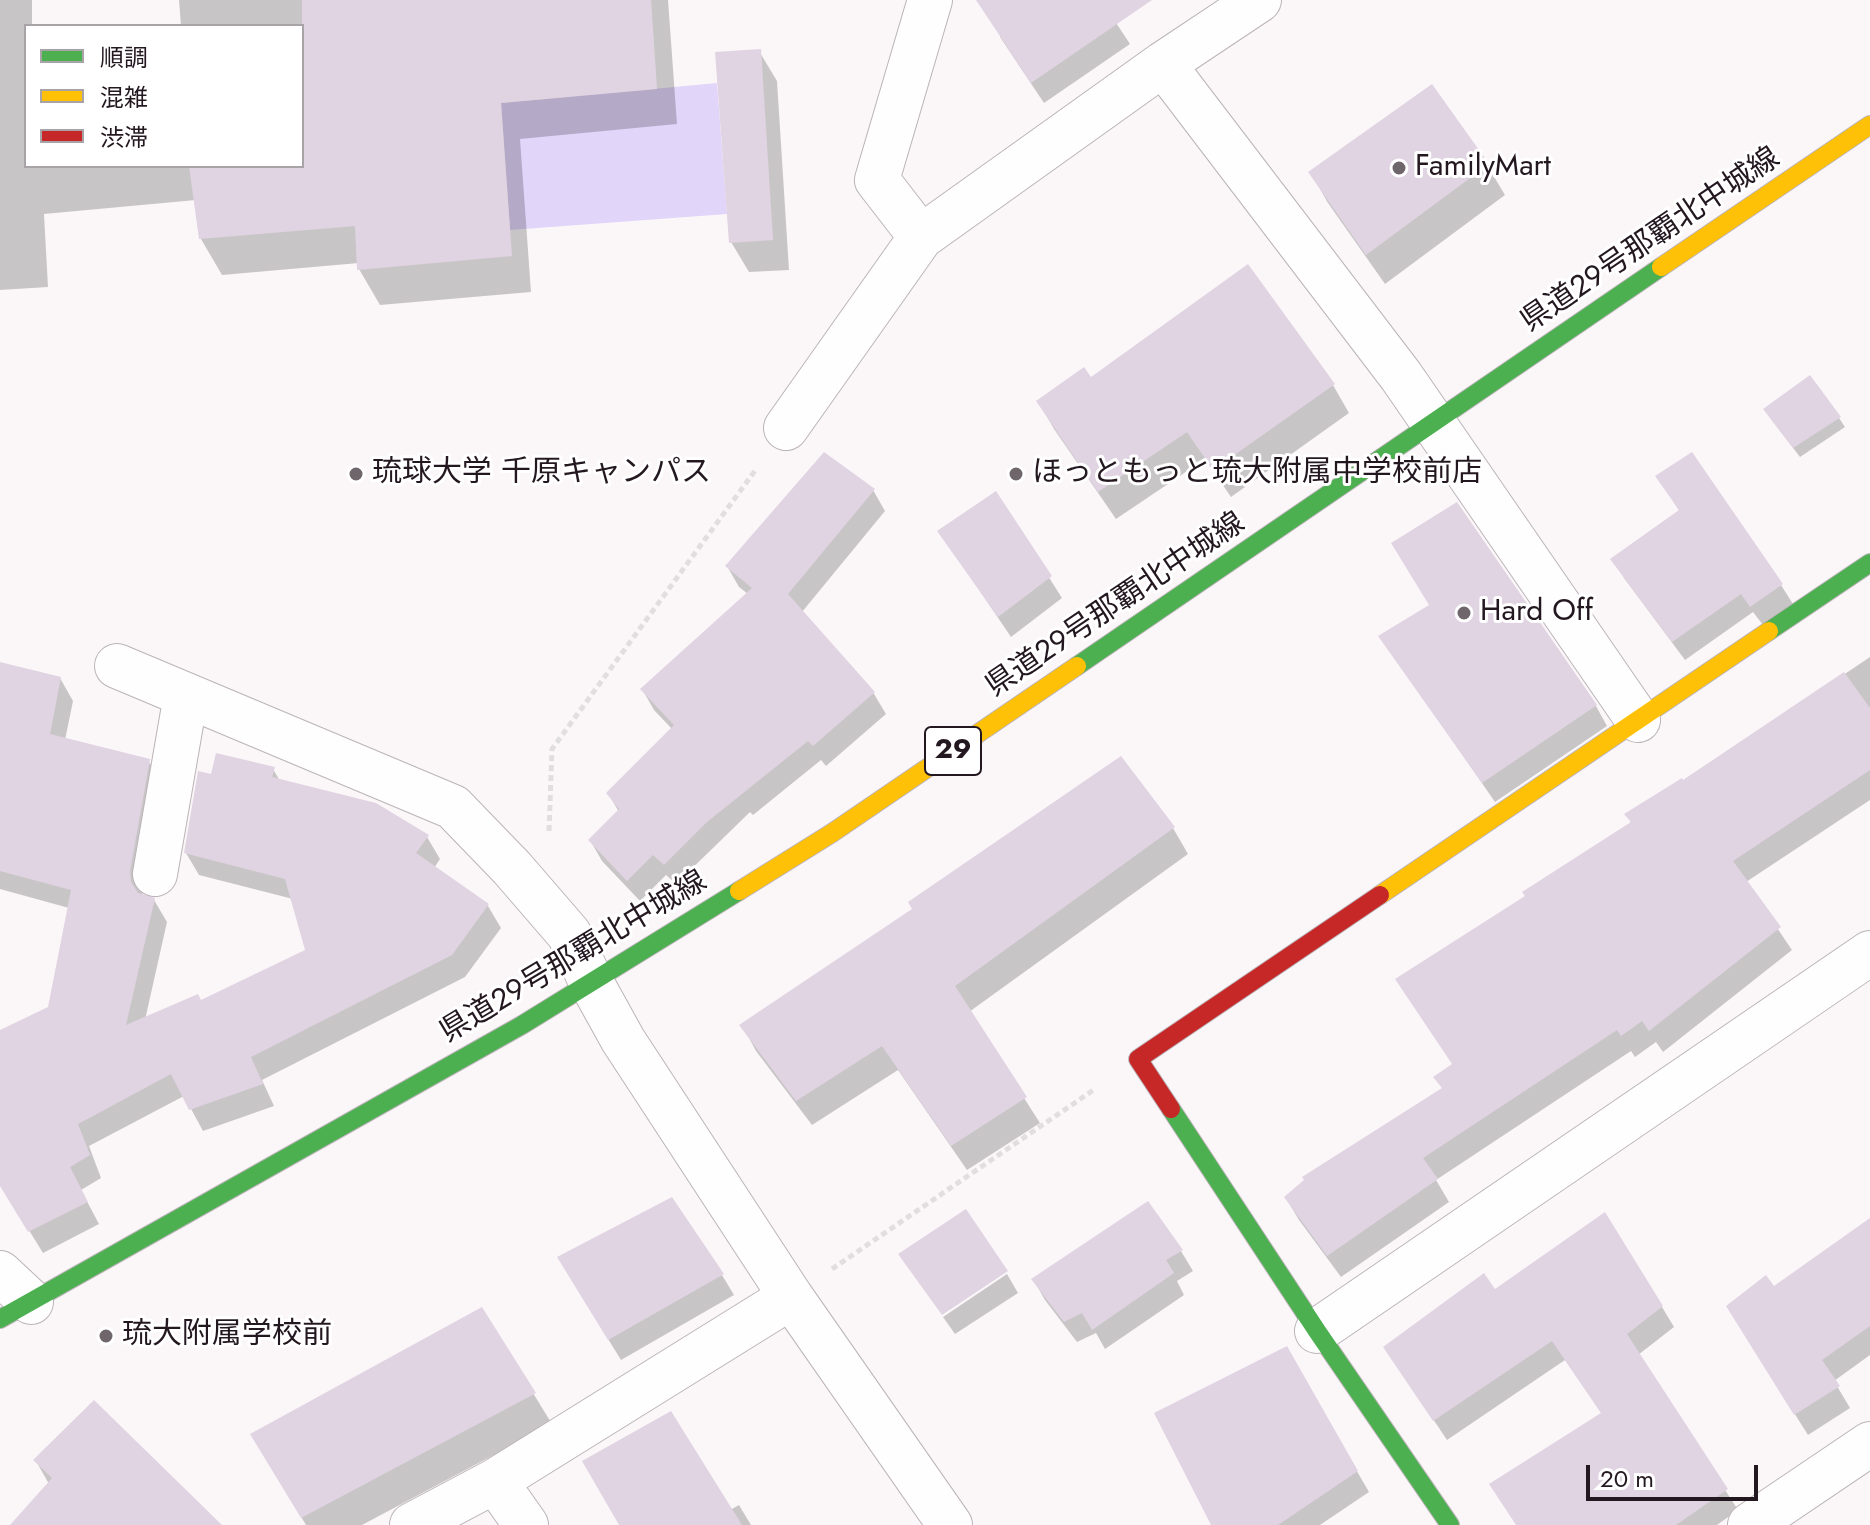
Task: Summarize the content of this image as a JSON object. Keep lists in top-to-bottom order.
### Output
{
  "streets": {
    "main road": ["県道29号那覇北中城線", "29"]
  },
  "places": [
    "FamilyMart",
    "琉球大学 千原キャンパス",
    "ほっともっと琉大附属中学校前店",
    "Hard Off",
    "琉大附属学校前"
  ],
  "legend": ["順調", "混雑", "渋滞"],
  "scale_bar": "20 m"
}
